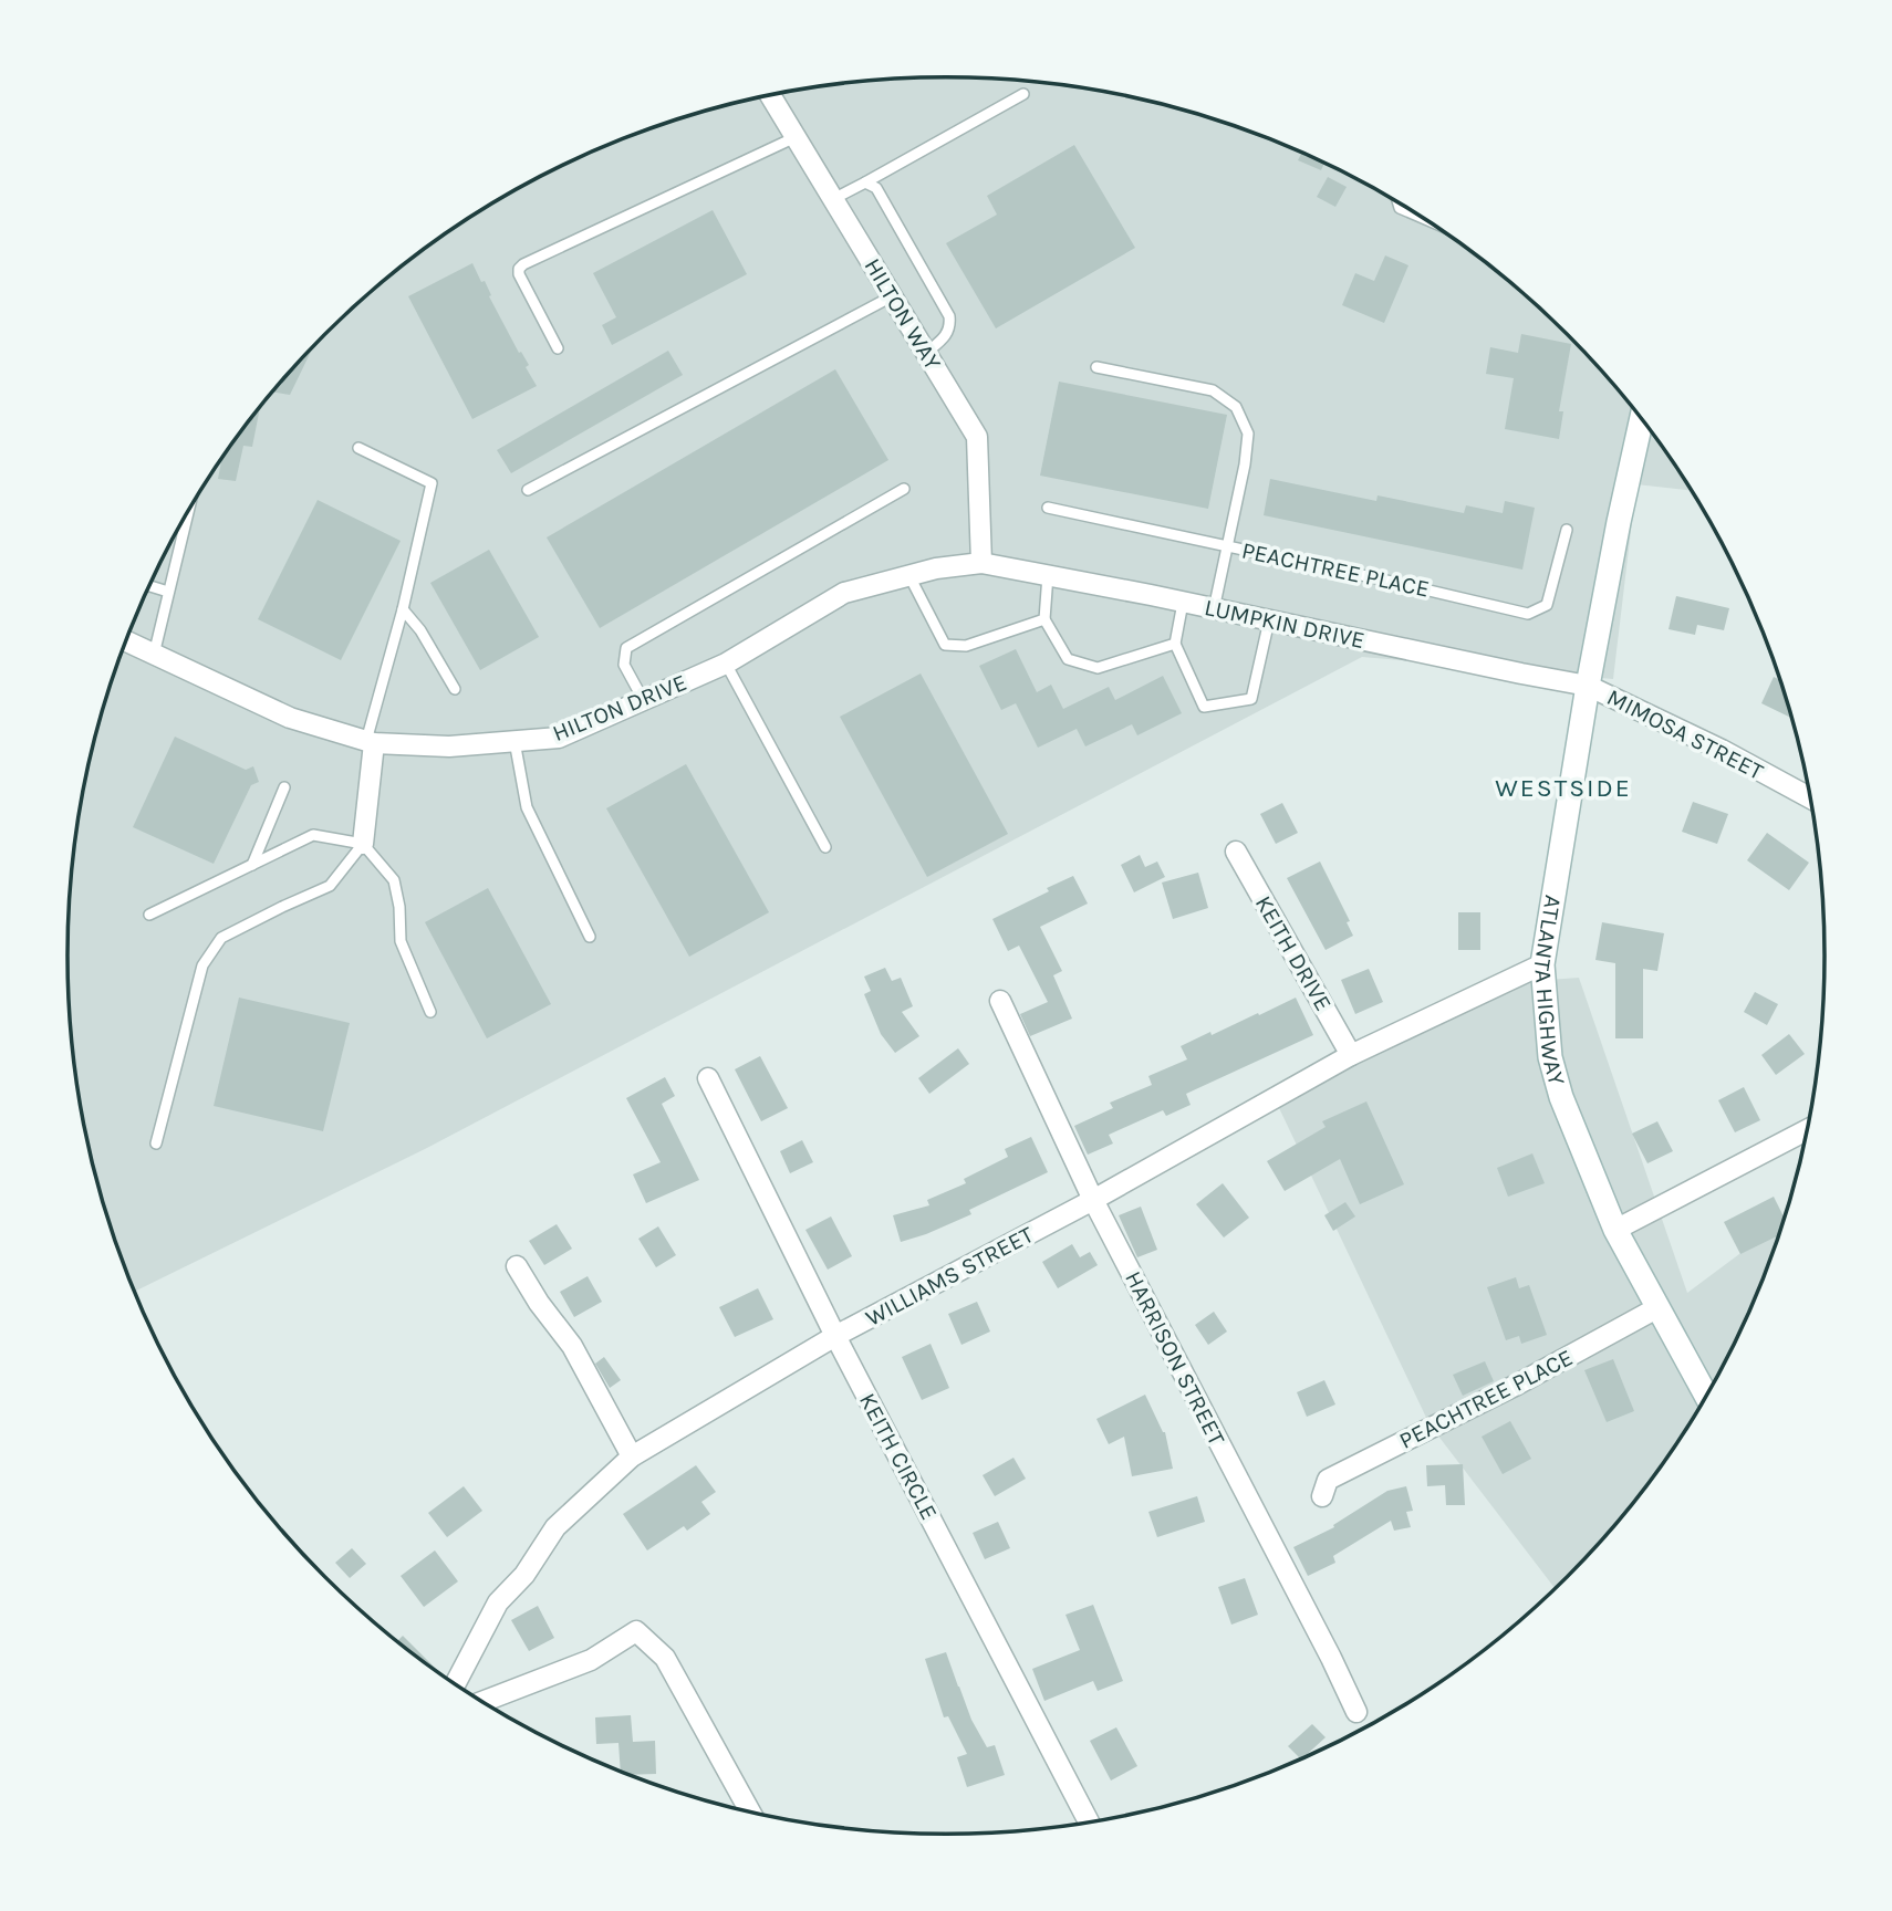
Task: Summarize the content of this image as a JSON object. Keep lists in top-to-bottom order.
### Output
{
  "streets": {
    "main road": ["ATLANTA HIGHWAY"],
    "street": [
      "HILTON WAY",
      "PEACHTREE PLACE",
      "LUMPKIN DRIVE",
      "HILTON DRIVE",
      "MIMOSA STREET",
      "KEITH DRIVE",
      "WILLIAMS STREET",
      "HARRISON STREET",
      "KEITH CIRCLE"
    ]
  },
  "crossings": [
    ["HILTON WAY", "LUMPKIN DRIVE"],
    ["HILTON WAY", "HILTON DRIVE"],
    ["PEACHTREE PLACE", "ATLANTA HIGHWAY"],
    ["LUMPKIN DRIVE", "HILTON DRIVE"],
    ["LUMPKIN DRIVE", "MIMOSA STREET"],
    ["LUMPKIN DRIVE", "ATLANTA HIGHWAY"],
    ["MIMOSA STREET", "ATLANTA HIGHWAY"],
    ["KEITH DRIVE", "WILLIAMS STREET"],
    ["ATLANTA HIGHWAY", "WILLIAMS STREET"],
    ["WILLIAMS STREET", "HARRISON STREET"],
    ["WILLIAMS STREET", "KEITH CIRCLE"]
  ],
  "districts": ["WESTSIDE"]
}
